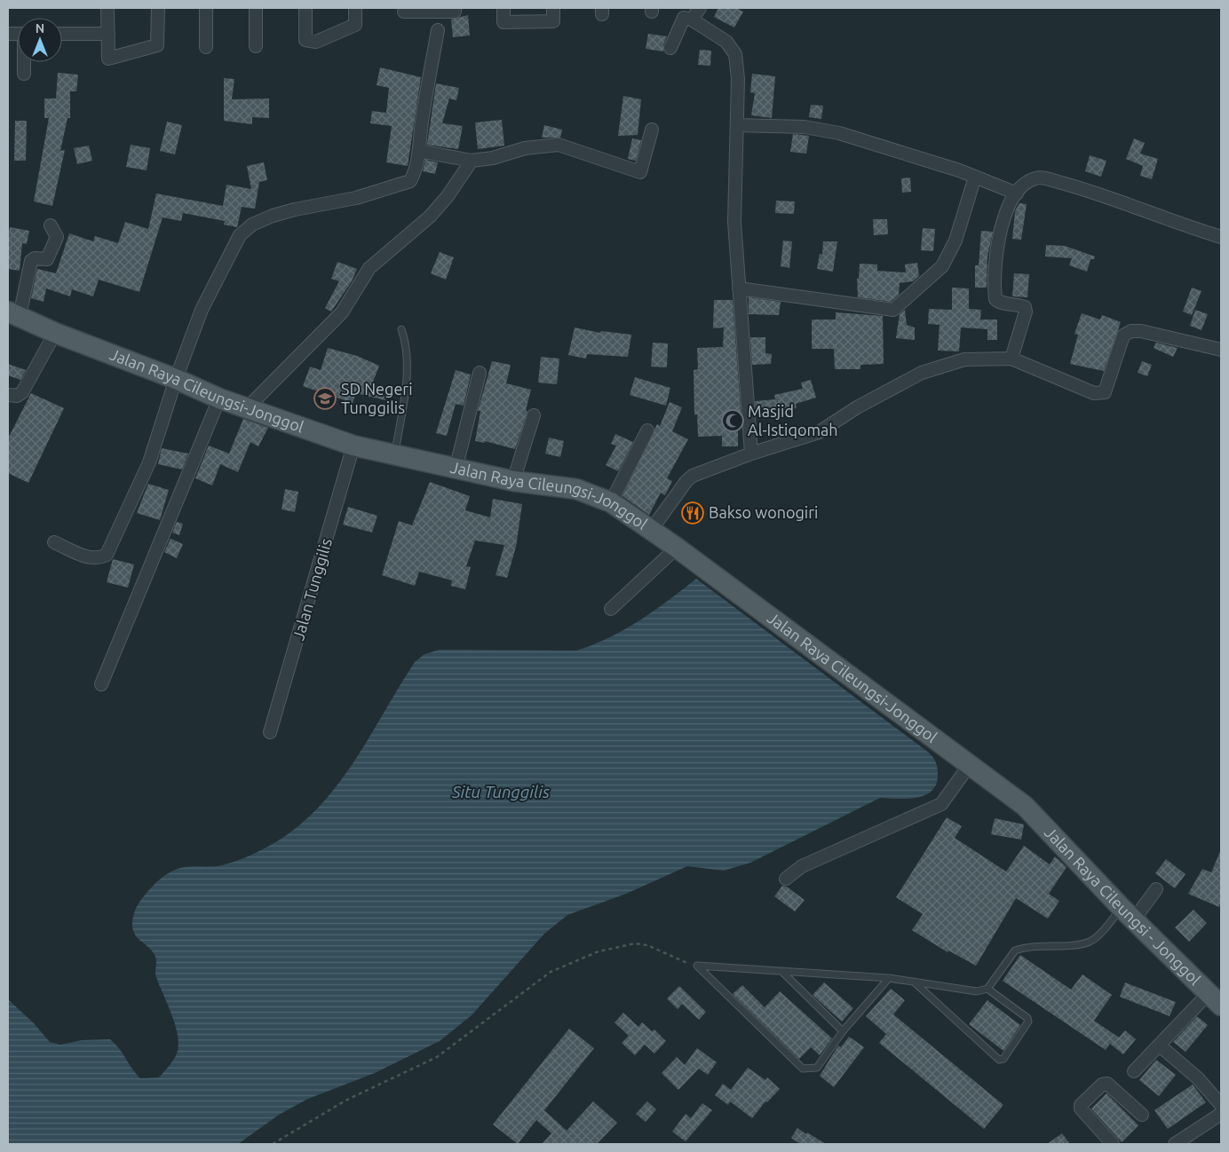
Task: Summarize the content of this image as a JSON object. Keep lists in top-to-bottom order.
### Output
{
  "streets": {
    "main road": ["Jalan Raya Cileungsi-Jonggol", "Jalan Raya Cileungsi - Jonggol"],
    "street": ["Jalan Tunggilis"]
  },
  "crossings": [
    ["Jalan Raya Cileungsi-Jonggol", "Jalan Tunggilis"],
    ["Jalan Raya Cileungsi-Jonggol", "Jalan Raya Cileungsi - Jonggol"]
  ],
  "water": ["Situ Tunggilis"],
  "places": {
    "school or university": ["SD Negeri Tunggilis"],
    "mosque": ["Masjid Al-Istiqomah"],
    "restaurant": ["Bakso wonogiri"]
  },
  "north": "top"
}
